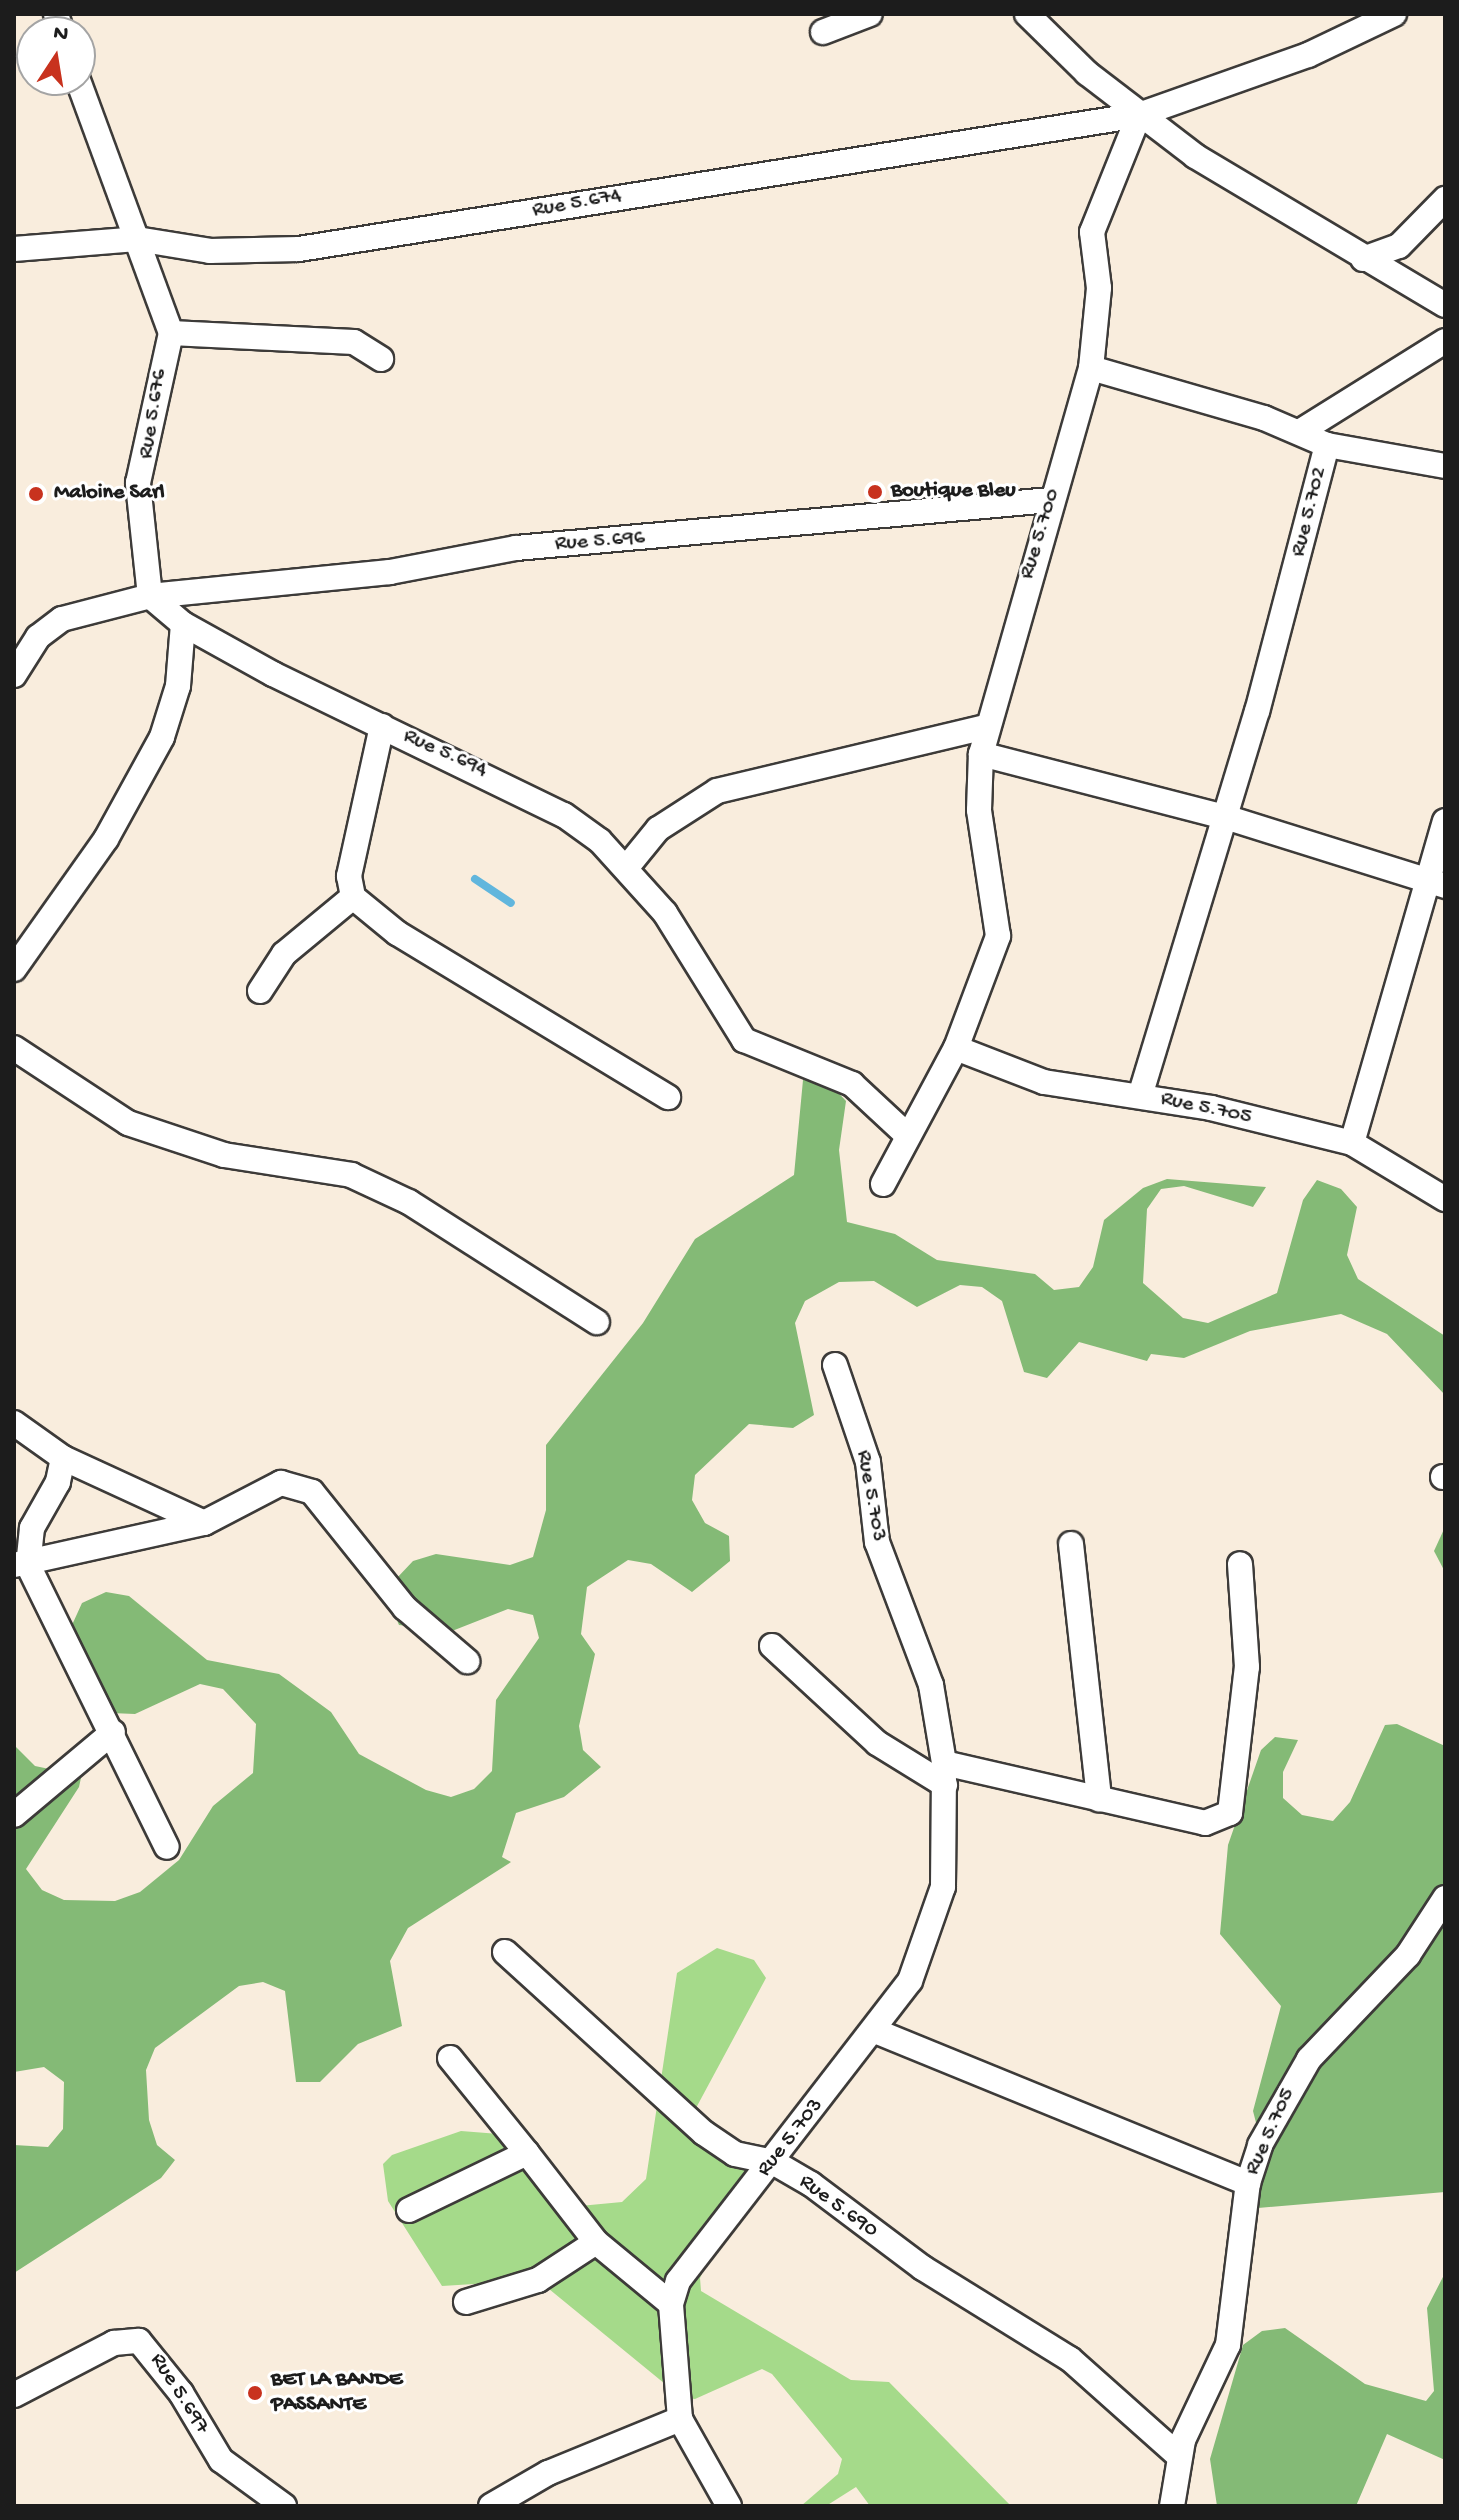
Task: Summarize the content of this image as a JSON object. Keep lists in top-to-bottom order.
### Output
{
  "streets": {
    "street": [
      "Rue 5.674",
      "Rue 5.676",
      "Rue 5.702",
      "Rue 5.700",
      "Rue 5.696",
      "Rue 5.694",
      "Rue 5.705",
      "Rue 5.703",
      "Rue 5.690",
      "Rue 5.697"
    ]
  },
  "crossings": [
    ["Rue 5.674", "Rue 5.700"],
    ["Rue 5.676", "Rue 5.696"],
    ["Rue 5.676", "Rue 5.694"],
    ["Rue 5.702", "Rue 5.700"],
    ["Rue 5.702", "Rue 5.705"],
    ["Rue 5.700", "Rue 5.696"],
    ["Rue 5.700", "Rue 5.694"],
    ["Rue 5.700", "Rue 5.705"],
    ["Rue 5.696", "Rue 5.694"],
    ["Rue 5.705", "Rue 5.690"],
    ["Rue 5.703", "Rue 5.690"]
  ],
  "places": ["Boutique Bleu", "Maloine Sarl", "BET LA BANDE PASSANTE"],
  "north": "top"
}
